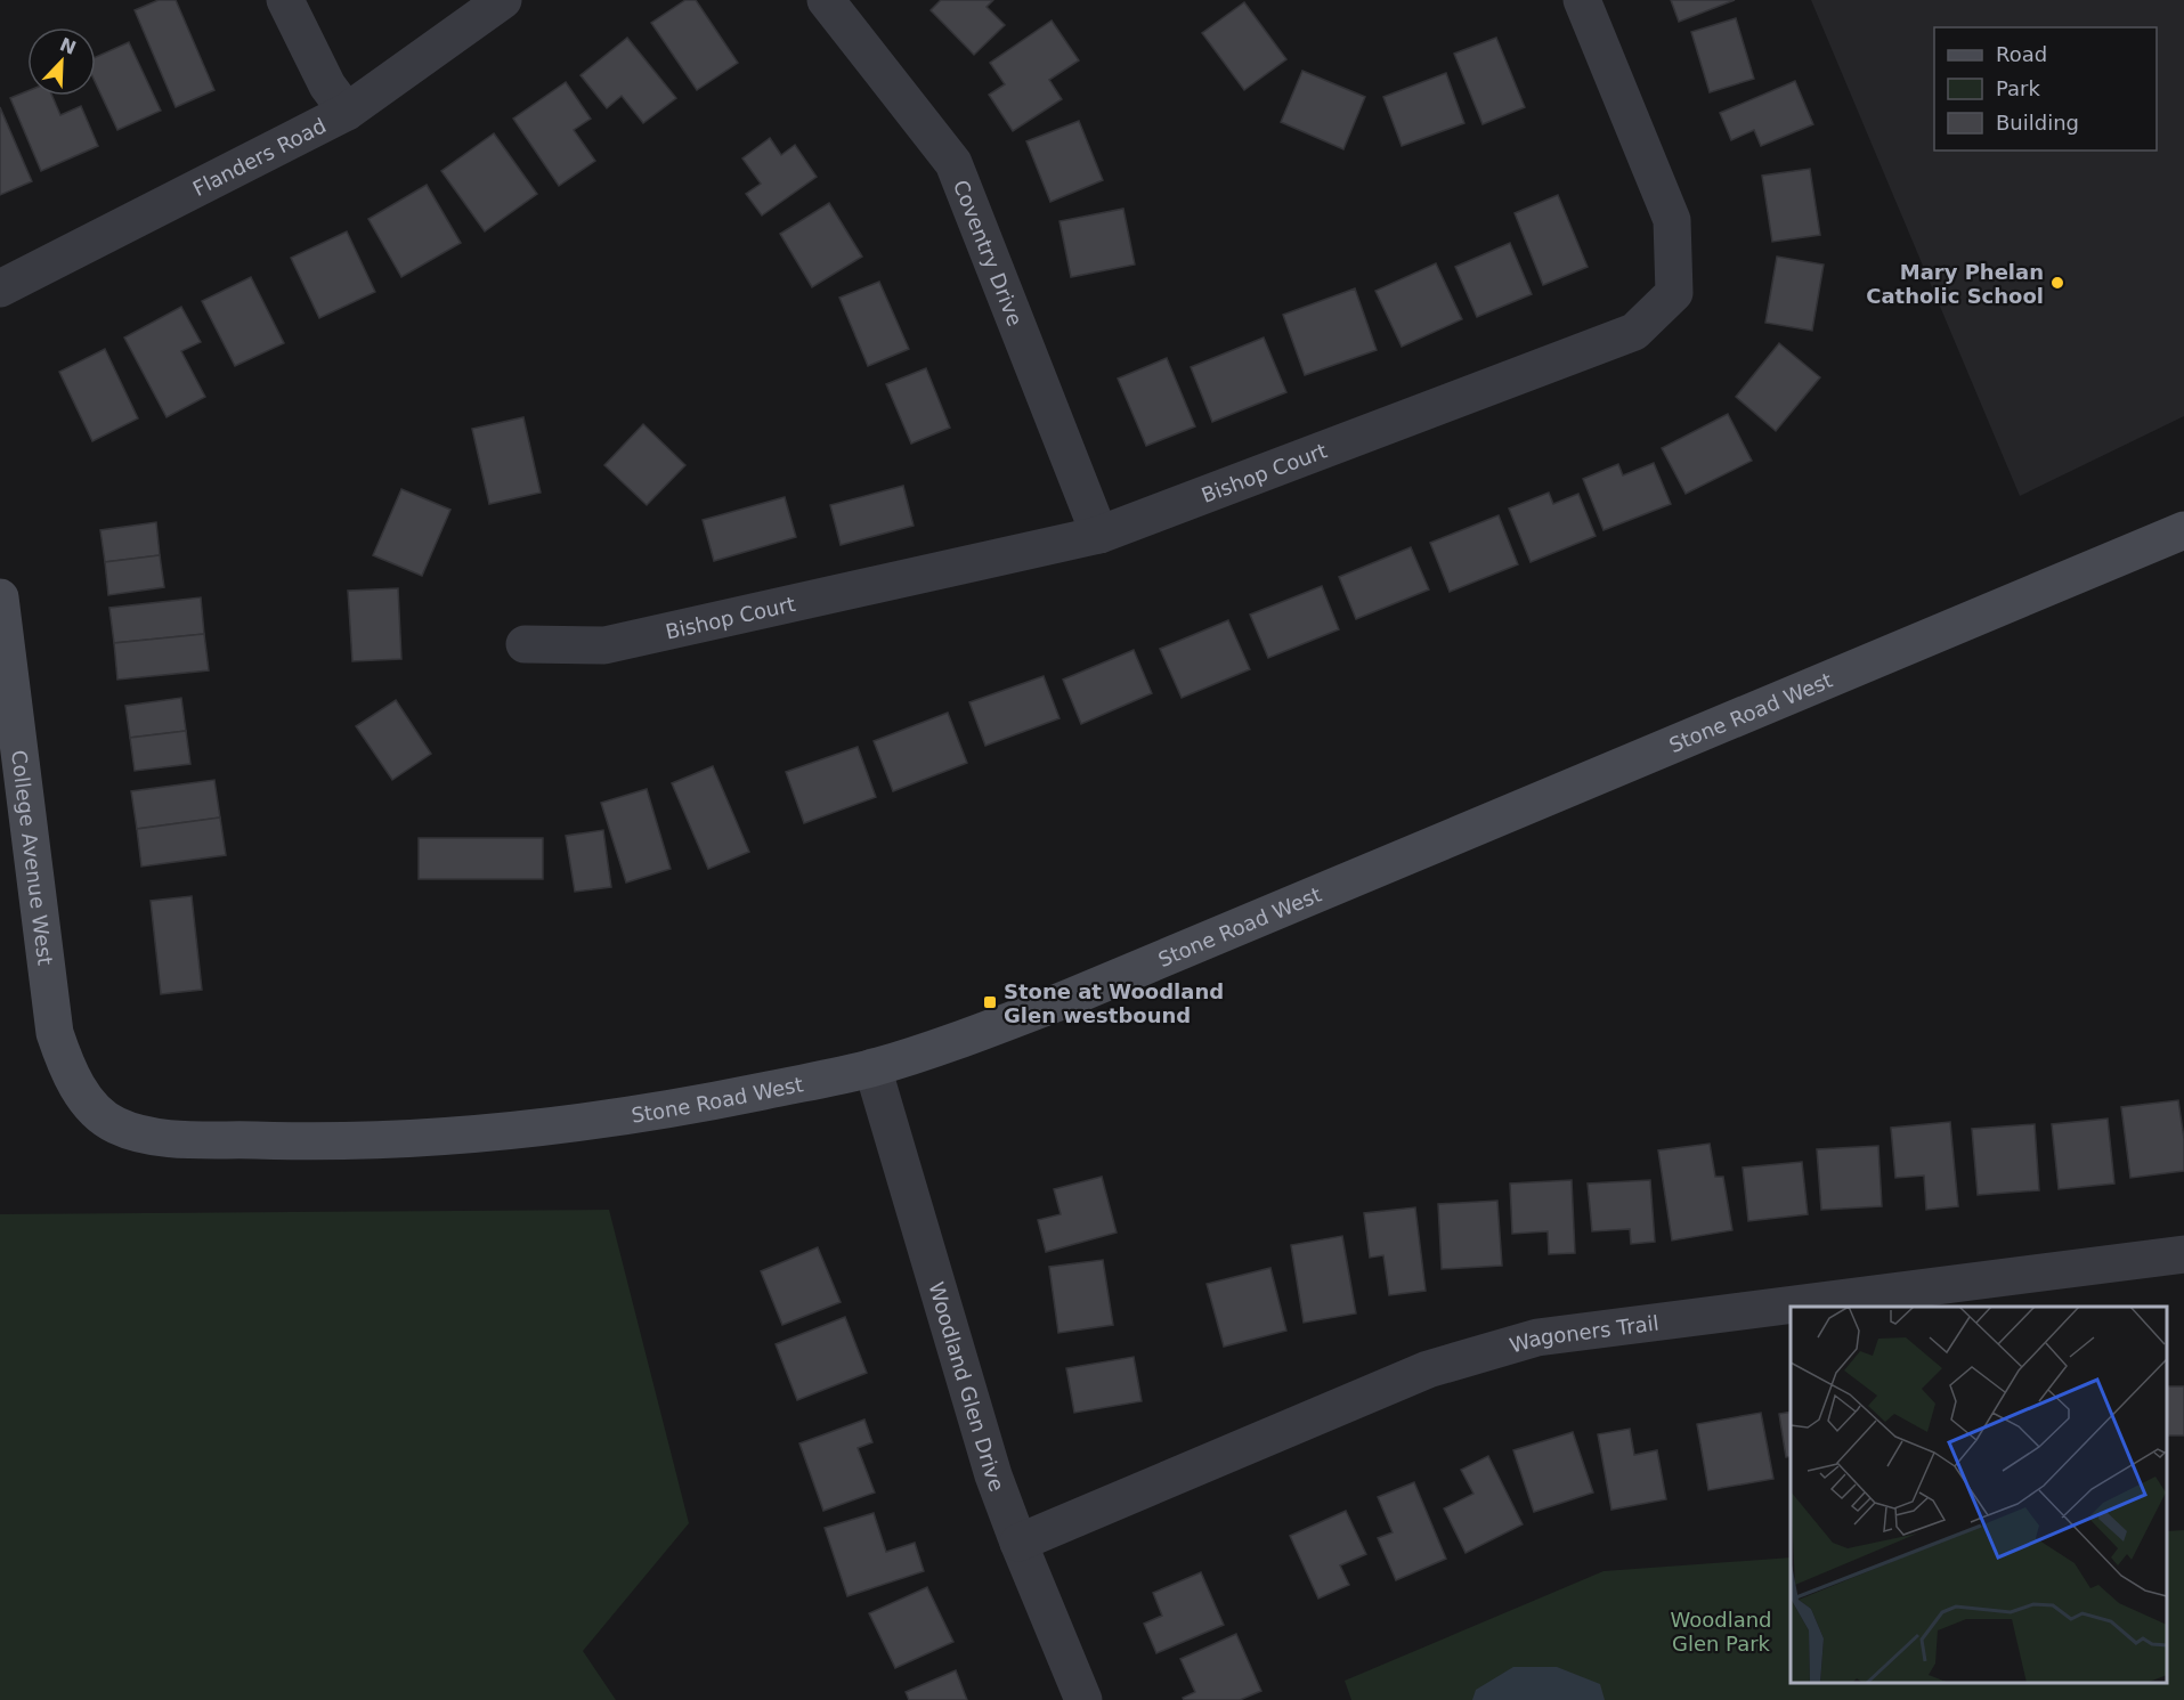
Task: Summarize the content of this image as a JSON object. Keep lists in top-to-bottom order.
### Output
{
  "streets": {
    "main road": ["Stone Road West", "College Avenue West"],
    "street": [
      "Flanders Road",
      "Coventry Drive",
      "Bishop Court",
      "Wagoners Trail",
      "Woodland Glen Drive"
    ]
  },
  "crossings": [
    ["Coventry Drive", "Bishop Court"],
    ["Stone Road West", "College Avenue West"],
    ["Stone Road West", "Woodland Glen Drive"],
    ["Wagoners Trail", "Woodland Glen Drive"]
  ],
  "parks": ["Woodland Glen Park"],
  "places": {
    "other": ["Mary Phelan Catholic School"],
    "transit": ["Stone at Woodland Glen westbound"]
  },
  "legend": ["Road", "Park", "Building"],
  "north": "top right"
}
